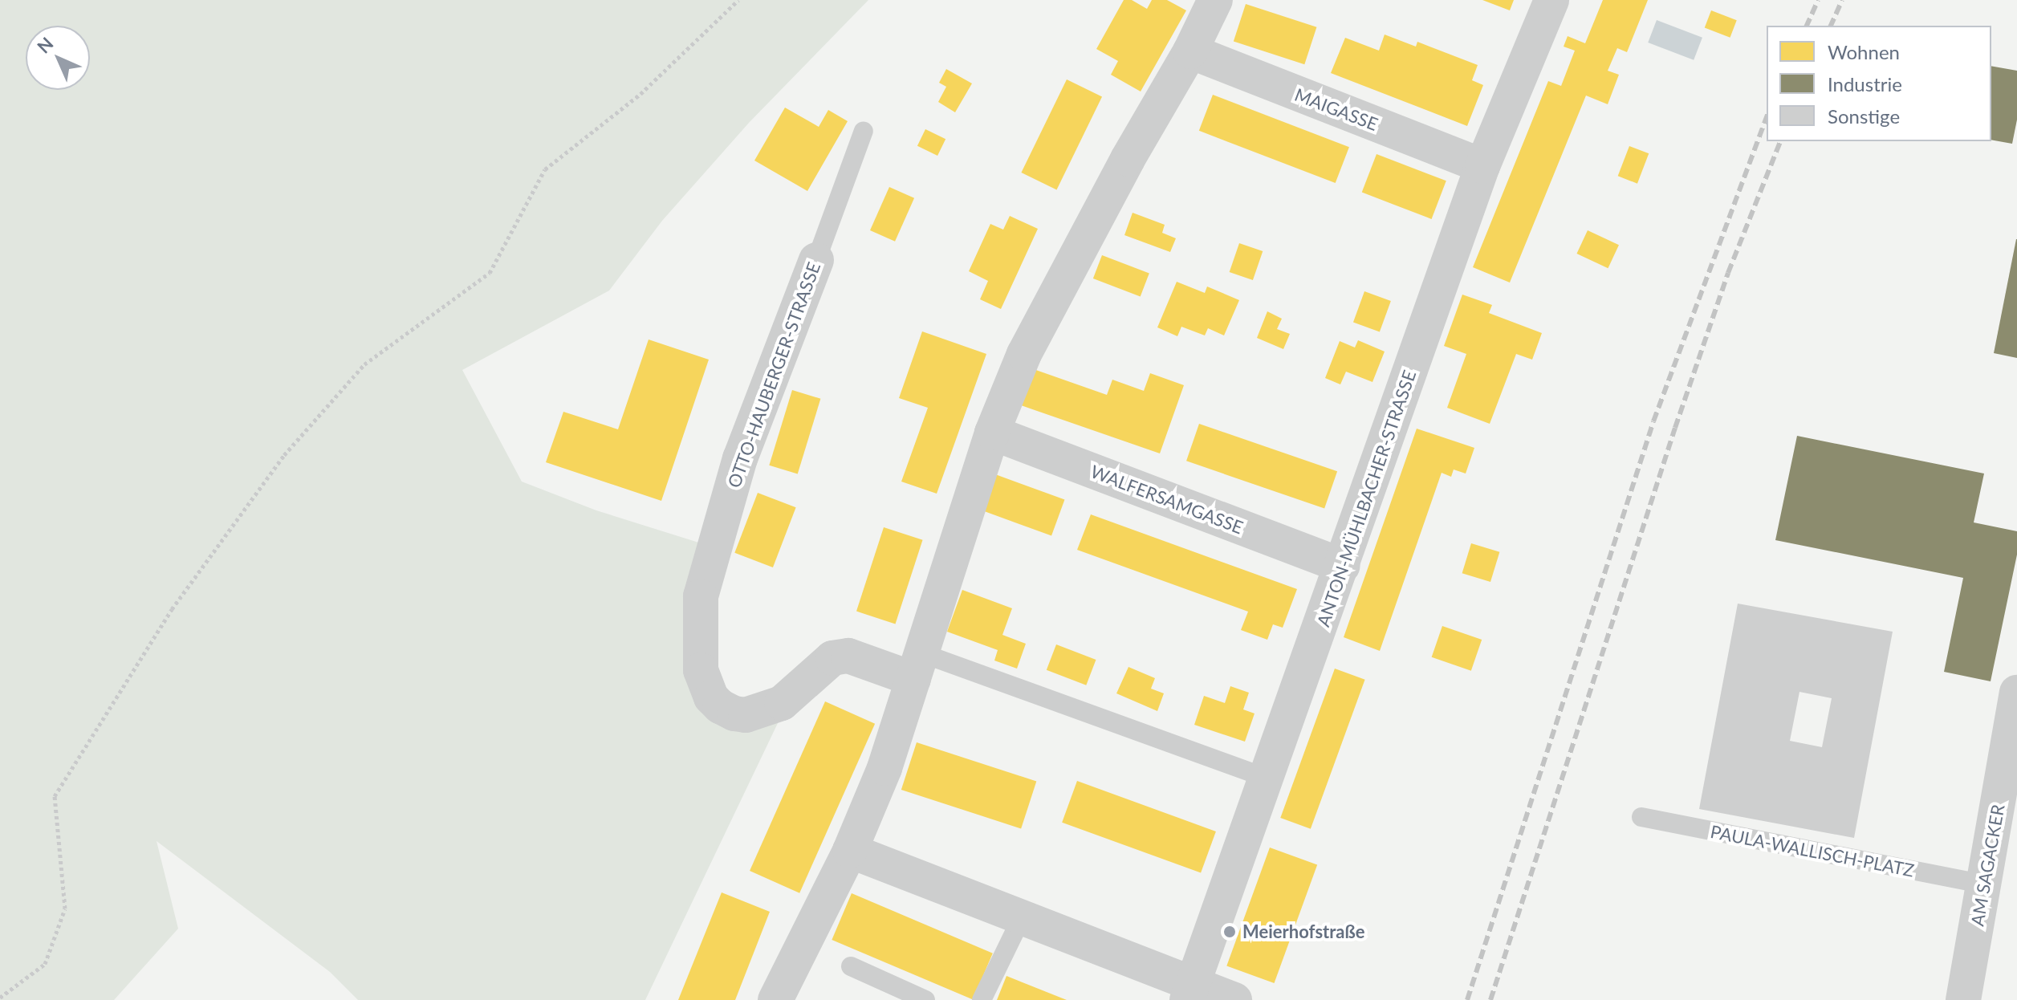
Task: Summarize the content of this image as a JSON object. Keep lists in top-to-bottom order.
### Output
{
  "streets": {
    "street": [
      "MAIGASSE",
      "OTTO-HAUBERGER-STRASSE",
      "ANTON-MÜHLBACHER-STRASSE",
      "WALFERSAMGASSE",
      "AM SAGACKER"
    ],
    "lane": ["PAULA-WALLISCH-PLATZ"]
  },
  "crossings": [
    ["MAIGASSE", "ANTON-MÜHLBACHER-STRASSE"],
    ["ANTON-MÜHLBACHER-STRASSE", "WALFERSAMGASSE"],
    ["PAULA-WALLISCH-PLATZ", "AM SAGACKER"]
  ],
  "places": ["Meierhofstraße"],
  "legend": ["Wohnen", "Industrie", "Sonstige"],
  "north": "top left"
}
